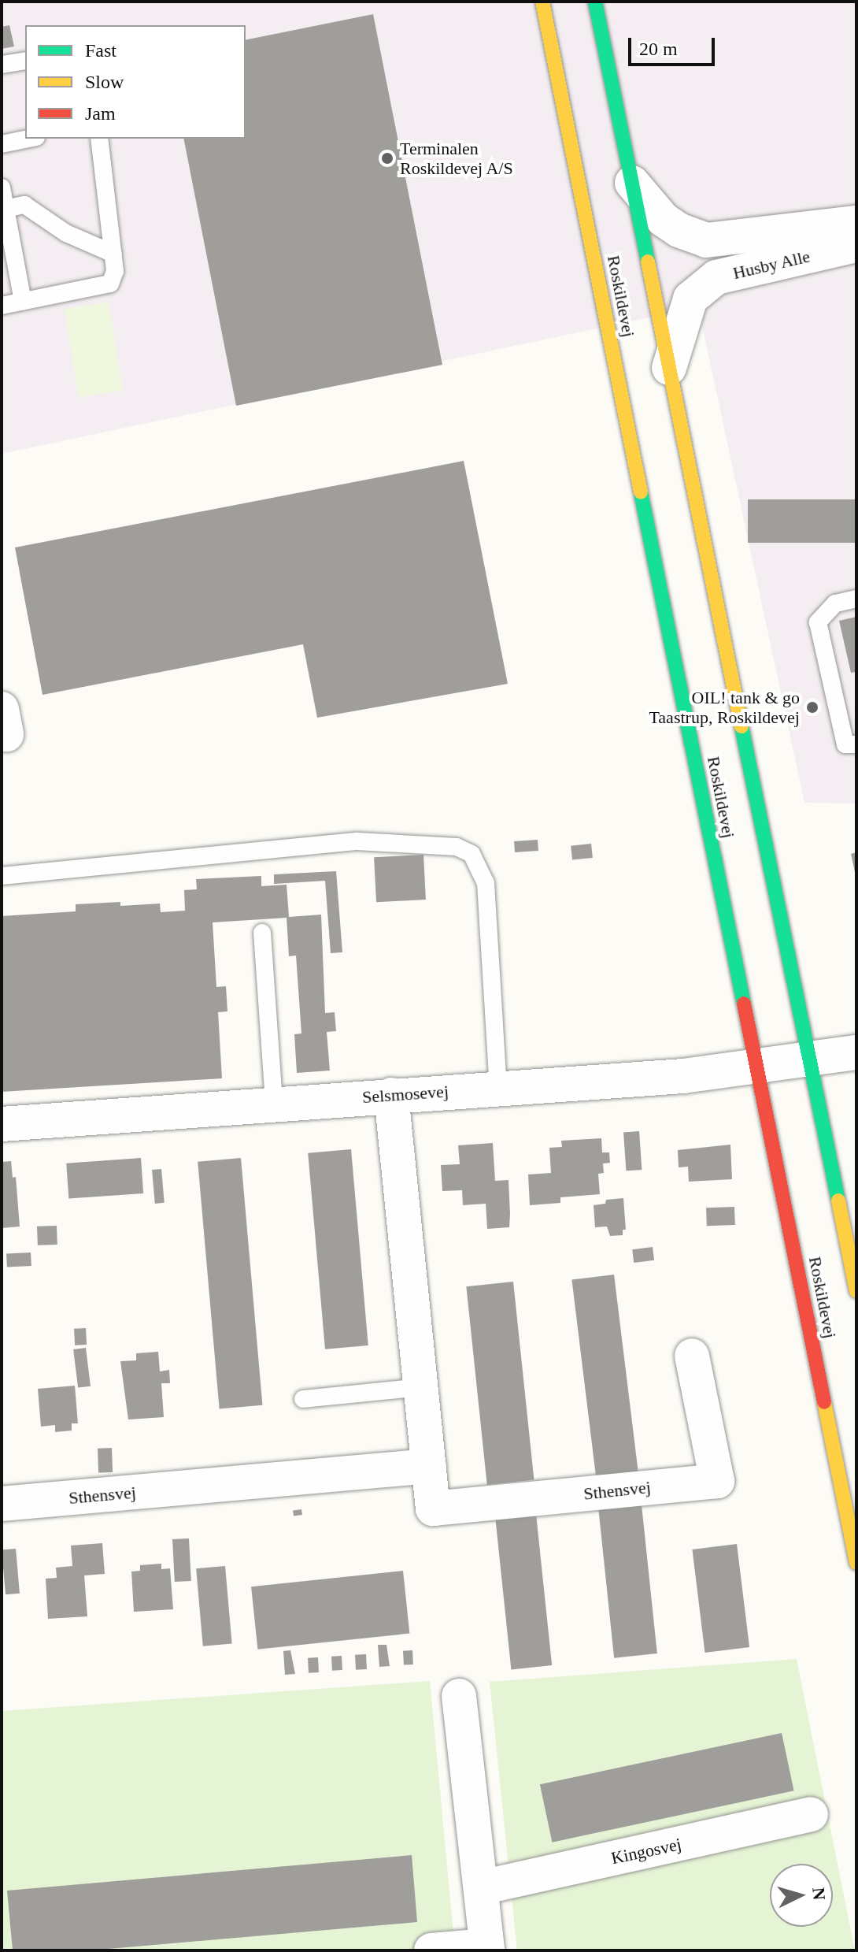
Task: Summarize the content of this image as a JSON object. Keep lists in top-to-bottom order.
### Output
{
  "streets": {
    "main road": ["Roskildevej"],
    "street": [
      "Husby Alle",
      "Selsmosevej",
      "Sthensvej",
      "Kingosvej"
    ]
  },
  "crossings": [
    ["Husby Alle", "Roskildevej"],
    ["Roskildevej", "Selsmosevej"],
    ["Selsmosevej", "Sthensvej"]
  ],
  "places": ["Terminalen Roskildevej A/S", "OIL! tank & go Taastrup, Roskildevej"],
  "legend": ["Fast", "Slow", "Jam"],
  "scale_bar": "20 m",
  "north": "right"
}
